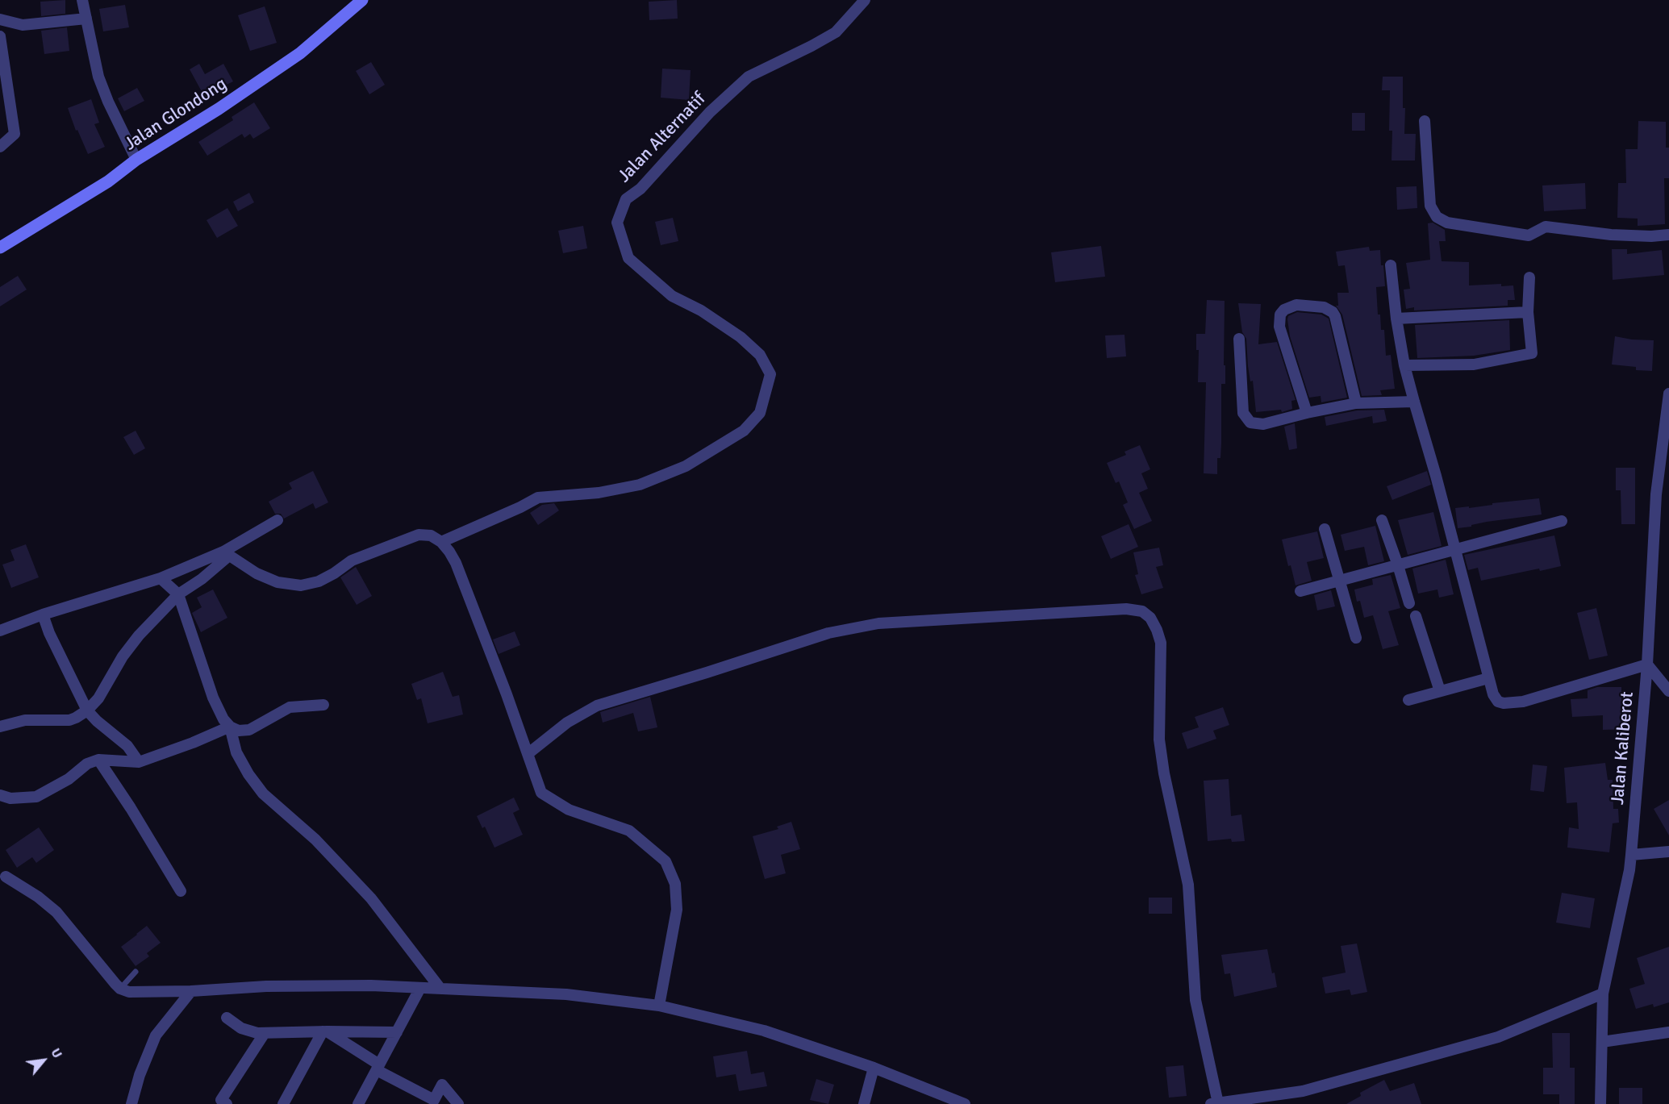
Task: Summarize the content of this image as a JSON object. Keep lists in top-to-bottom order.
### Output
{
  "streets": {
    "main road": ["Jalan Glondong"],
    "street": ["Jalan Alternatif", "Jalan Kaliberot"]
  },
  "north": "top right"
}
